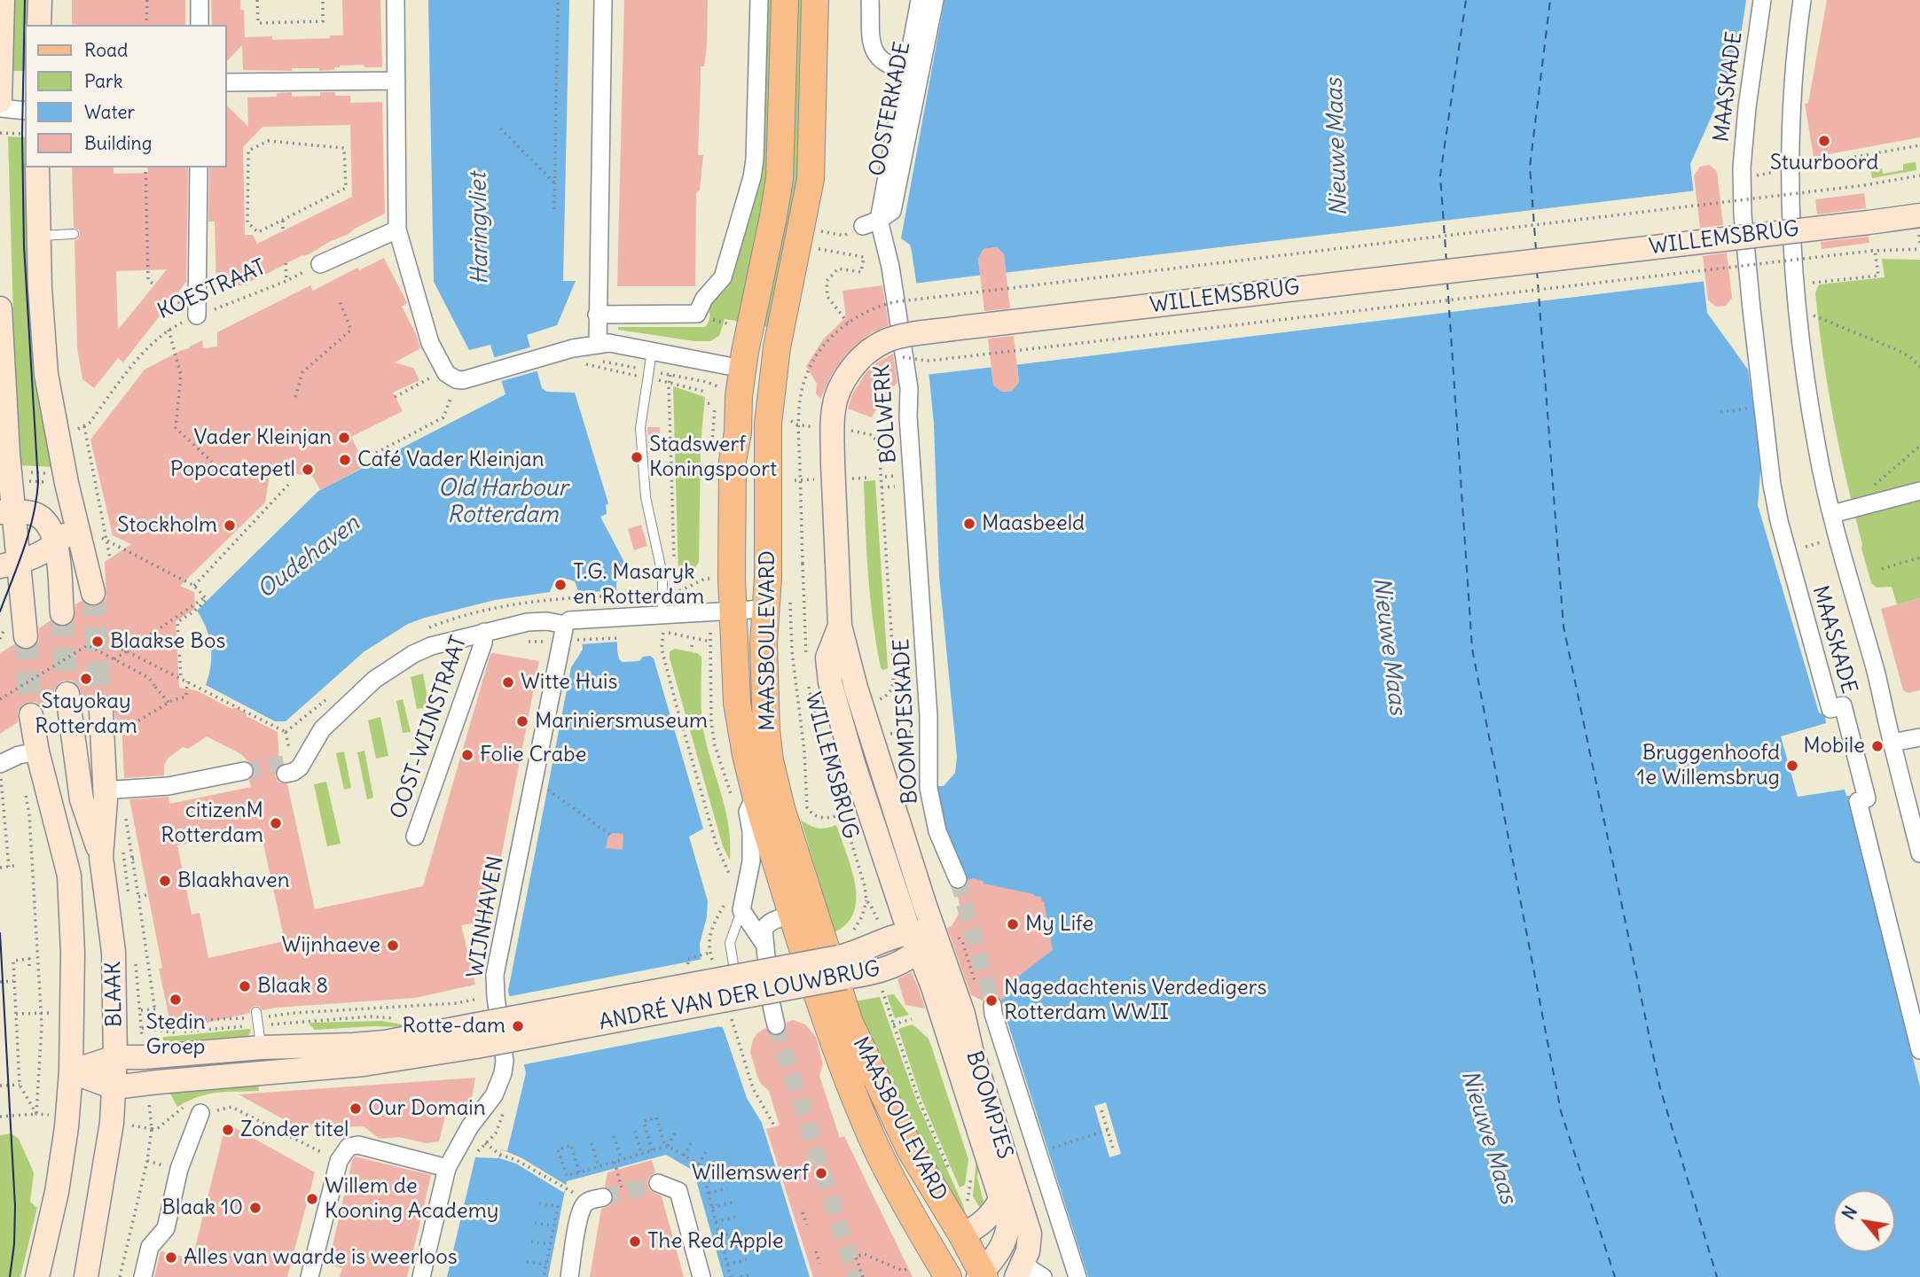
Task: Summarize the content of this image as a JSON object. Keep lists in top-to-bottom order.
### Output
{
  "streets": {
    "main road": [
      "WILLEMSBRUG",
      "MAASBOULEVARD",
      "BLAAK",
      "ANDRÉ VAN DER LOUWBRUG",
      "BOOMPJES"
    ],
    "street": [
      "MAASKADE",
      "OOSTERKADE",
      "BOLWERK",
      "BOOMPJESKADE",
      "OOST-WIJNSTRAAT",
      "WIJNHAVEN"
    ],
    "path": ["KOESTRAAT"]
  },
  "crossings": [
    ["OOSTERKADE", "BOLWERK"],
    ["WILLEMSBRUG", "MAASBOULEVARD"],
    ["WILLEMSBRUG", "ANDRÉ VAN DER LOUWBRUG"],
    ["WILLEMSBRUG", "BOOMPJES"],
    ["BOLWERK", "BOOMPJESKADE"],
    ["MAASBOULEVARD", "BOOMPJES"],
    ["BLAAK", "ANDRÉ VAN DER LOUWBRUG"],
    ["ANDRÉ VAN DER LOUWBRUG", "BOOMPJES"]
  ],
  "water": [
    "Nieuwe Maas",
    "Haringvliet",
    "Old Harbour Rotterdam",
    "Oudehaven"
  ],
  "places": [
    "Stuurboord",
    "Vader Kleinjan",
    "Stadswerf Koningspoort",
    "Café Vader Kleinjan",
    "Popocatepetl",
    "Maasbeeld",
    "Stockholm",
    "T.G. Masaryk en Rotterdam",
    "Blaakse Bos",
    "Stayokay Rotterdam",
    "Witte Huis",
    "Mariniersmuseum",
    "Mobile",
    "Folie Crabe",
    "Bruggenhoofd 1e Willemsbrug",
    "citizenM Rotterdam",
    "Blaakhaven",
    "My Life",
    "Wijnhaeve",
    "Blaak 8",
    "Stedin Groep",
    "Nagedachtenis Verdedigers Rotterdam WWII",
    "Rotte-dam",
    "Our Domain",
    "Zonder titel",
    "Willemswerf",
    "Willem de Kooning Academy",
    "Blaak 10",
    "The Red Apple",
    "Alles van waarde is weerloos"
  ],
  "legend": [
    "Road",
    "Park",
    "Water",
    "Building"
  ],
  "north": "top left"
}
